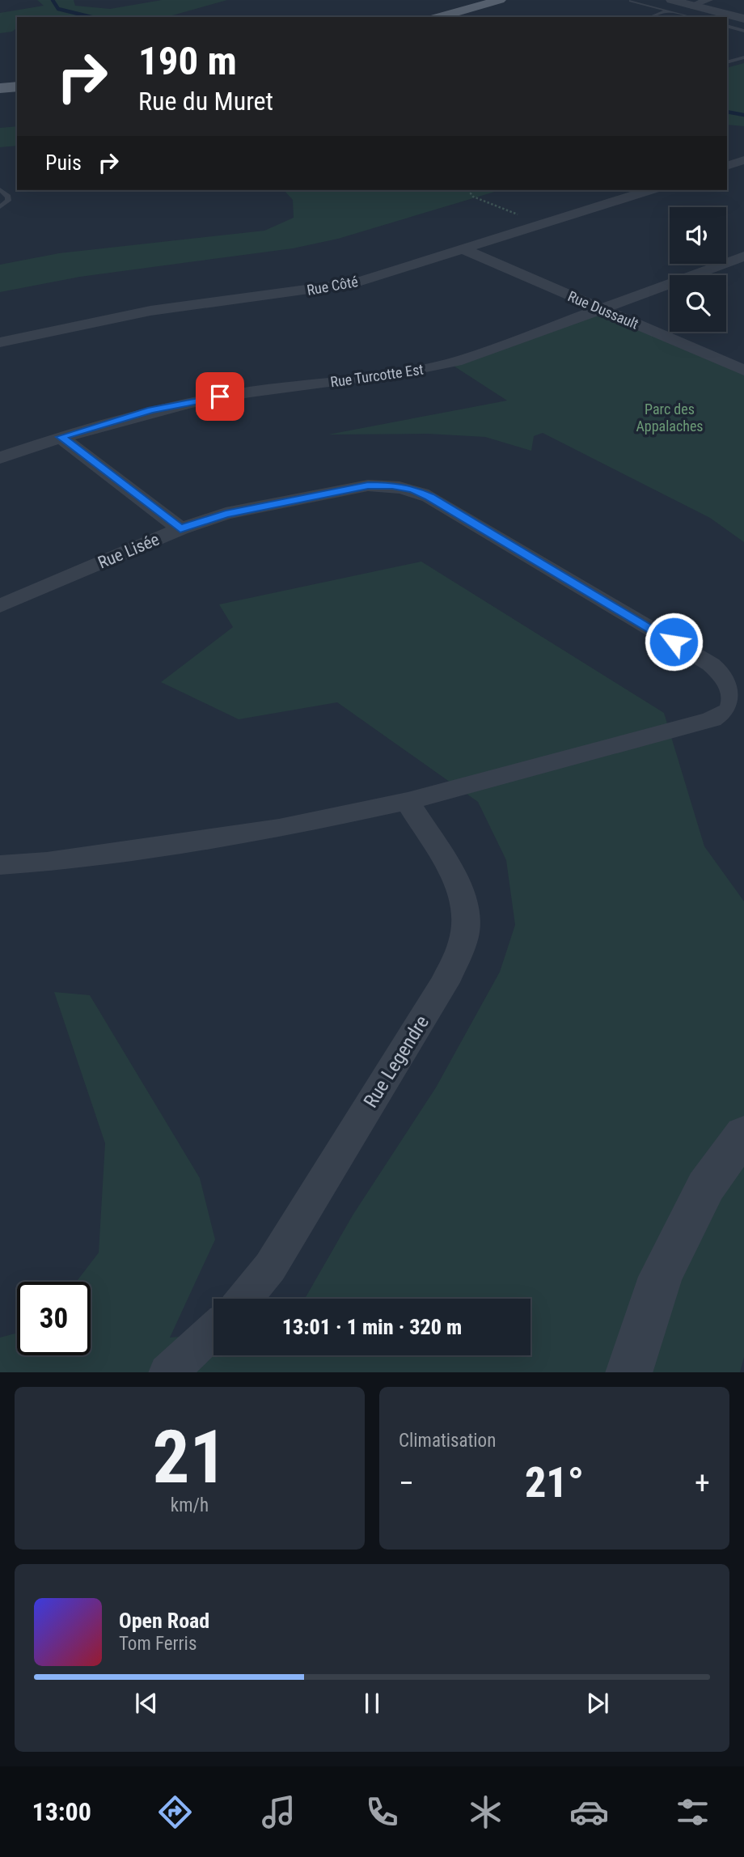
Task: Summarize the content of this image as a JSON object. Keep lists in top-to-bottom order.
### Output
{
  "streets": {
    "street": [
      "Rue Côté",
      "Rue Dussault",
      "Rue Turcotte Est",
      "Rue Lisée",
      "Rue Legendre"
    ]
  },
  "crossings": [
    ["Rue Côté", "Rue Dussault"],
    ["Rue Dussault", "Rue Turcotte Est"],
    ["Rue Lisée", "Rue Legendre"]
  ],
  "parks": ["Parc des Appalaches"],
  "page": {
    "turn": ["190 m", "Rue du Muret"],
    "then": "Puis",
    "limit": "30",
    "trip": "13:01 · 1 min · 320 m",
    "tile": [
      ["21", "km/h"],
      "Climatisation"
    ],
    "heat": ["−", "21°", "+"],
    "song": ["Open Road", "Tom Ferris"],
    "tabs": "13:00"
  }
}
